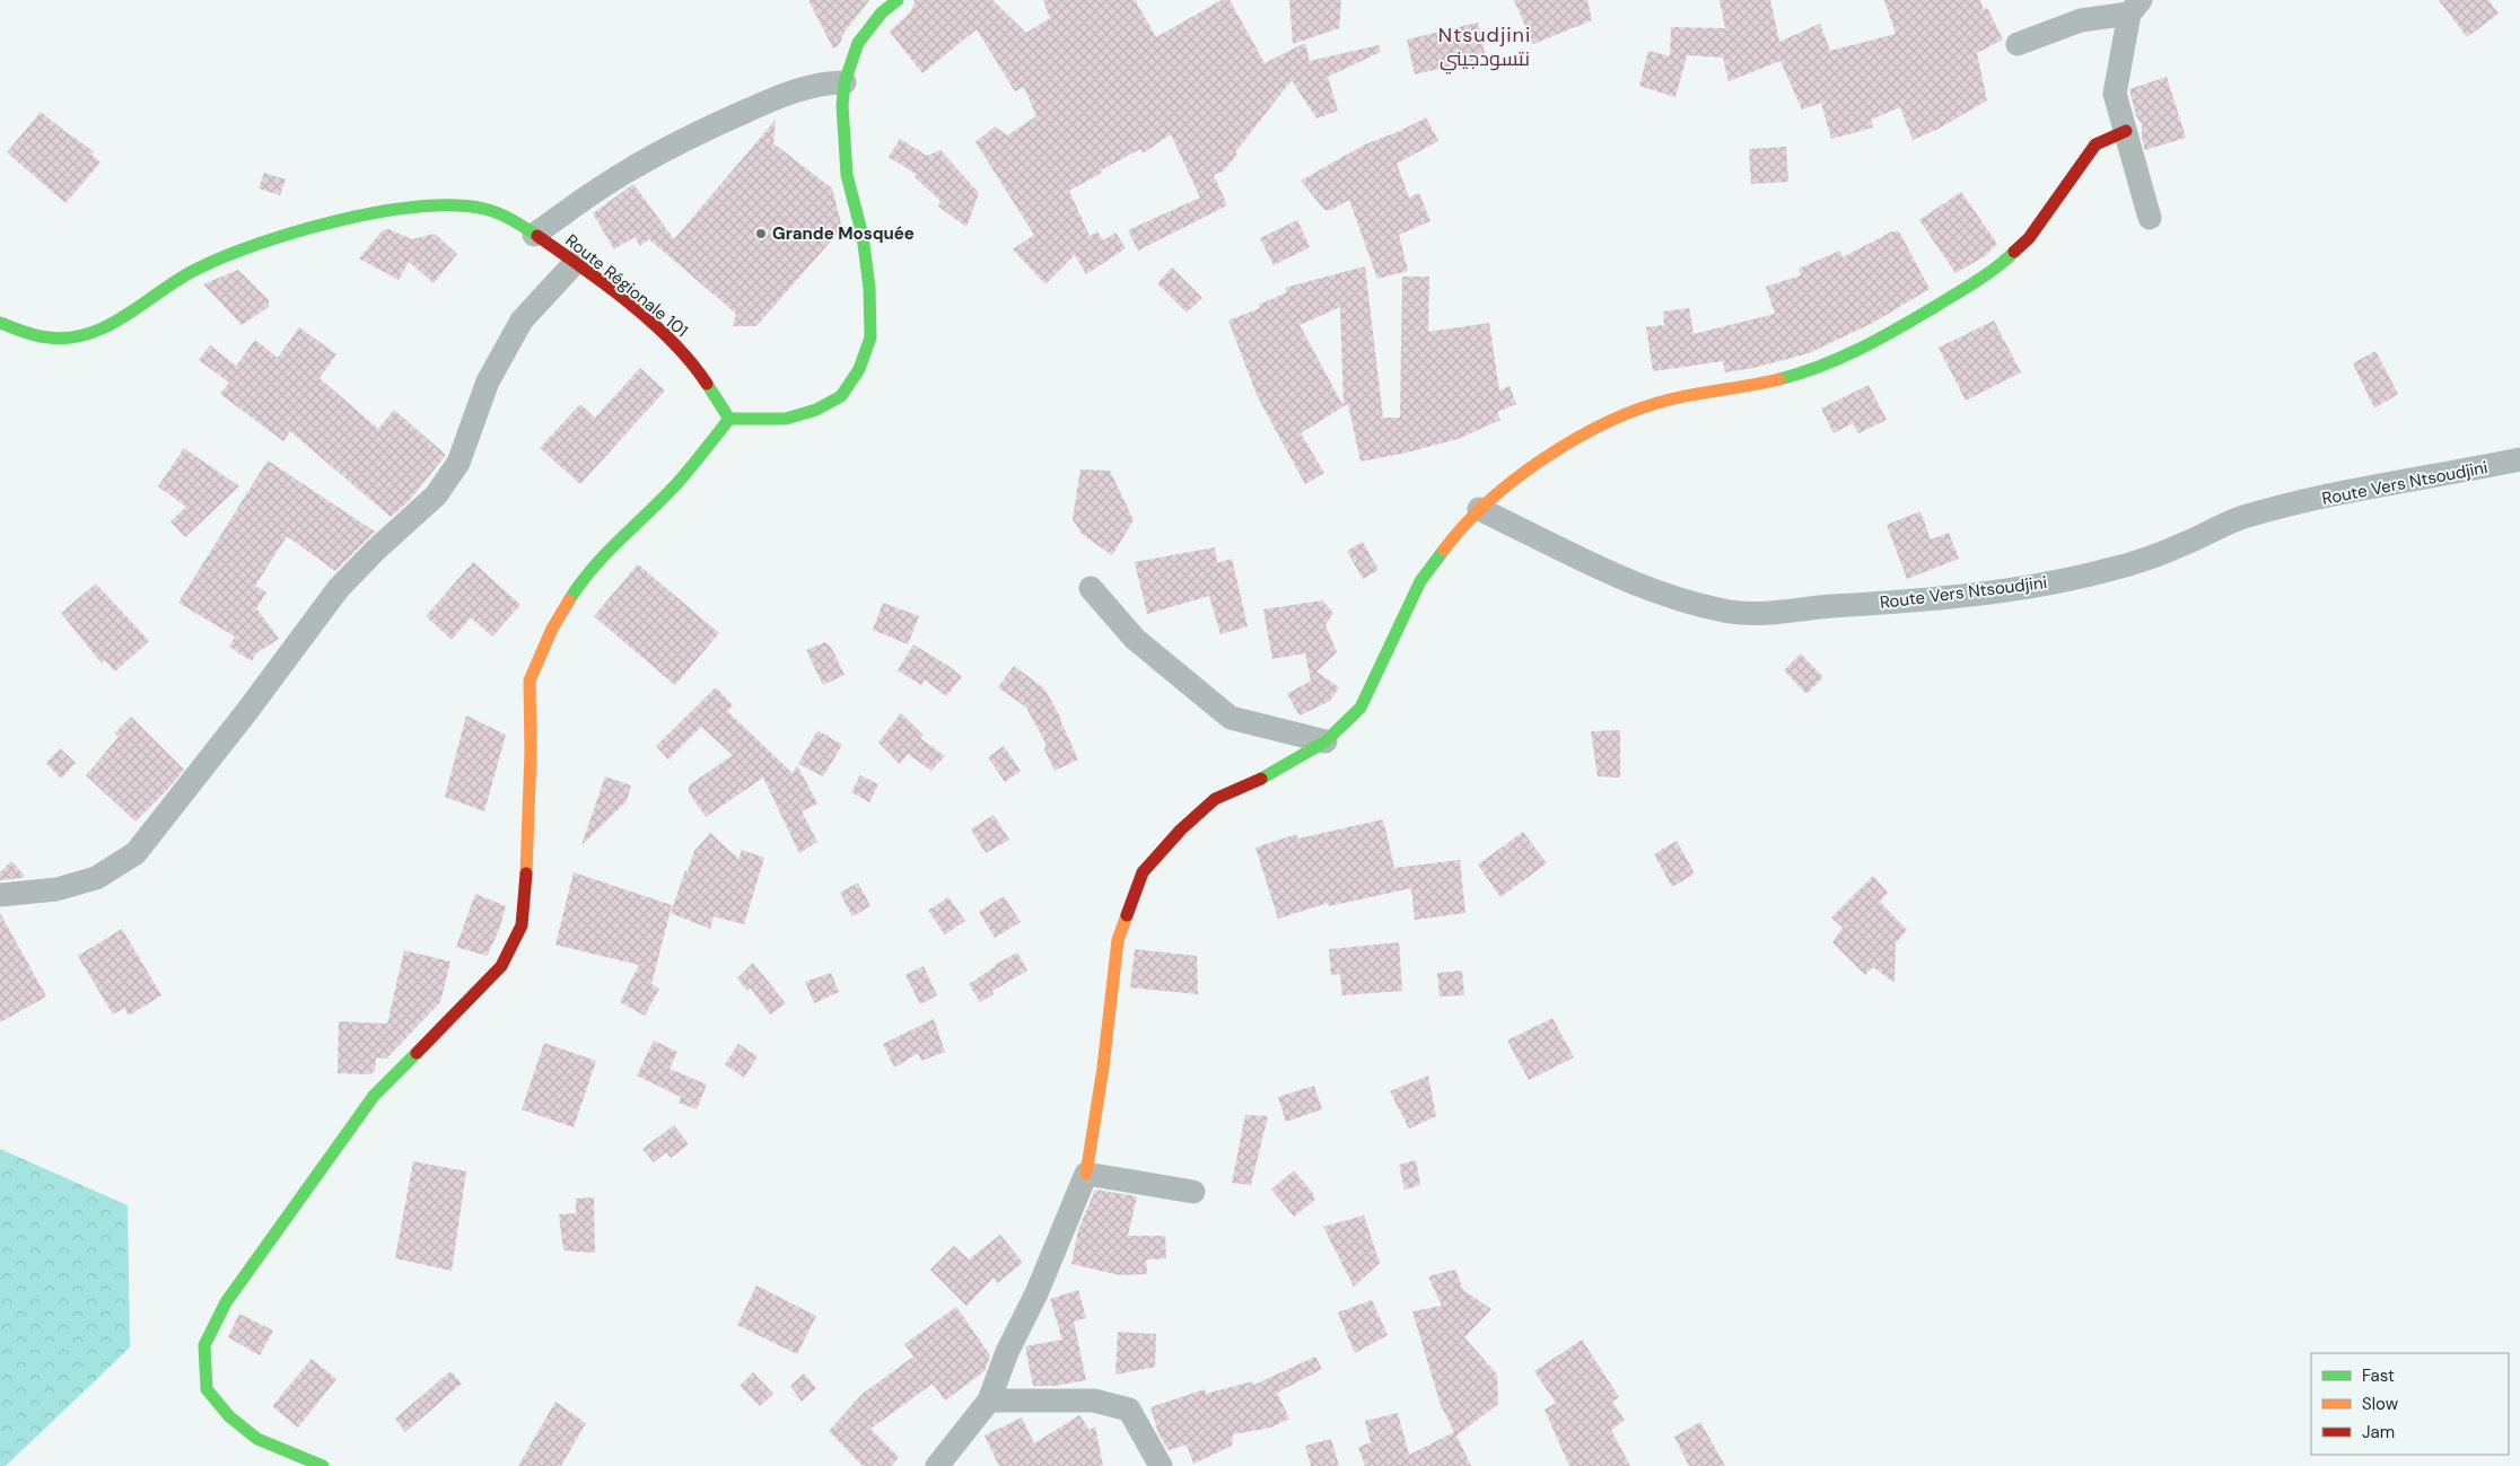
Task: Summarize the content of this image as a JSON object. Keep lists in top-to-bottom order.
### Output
{
  "streets": {
    "street": ["Route Régionale 101", "Route Vers Ntsoudjini"]
  },
  "districts": ["Ntsudjini نتسودجيني"],
  "places": ["Grande Mosquée"],
  "legend": ["Fast", "Slow", "Jam"]
}
